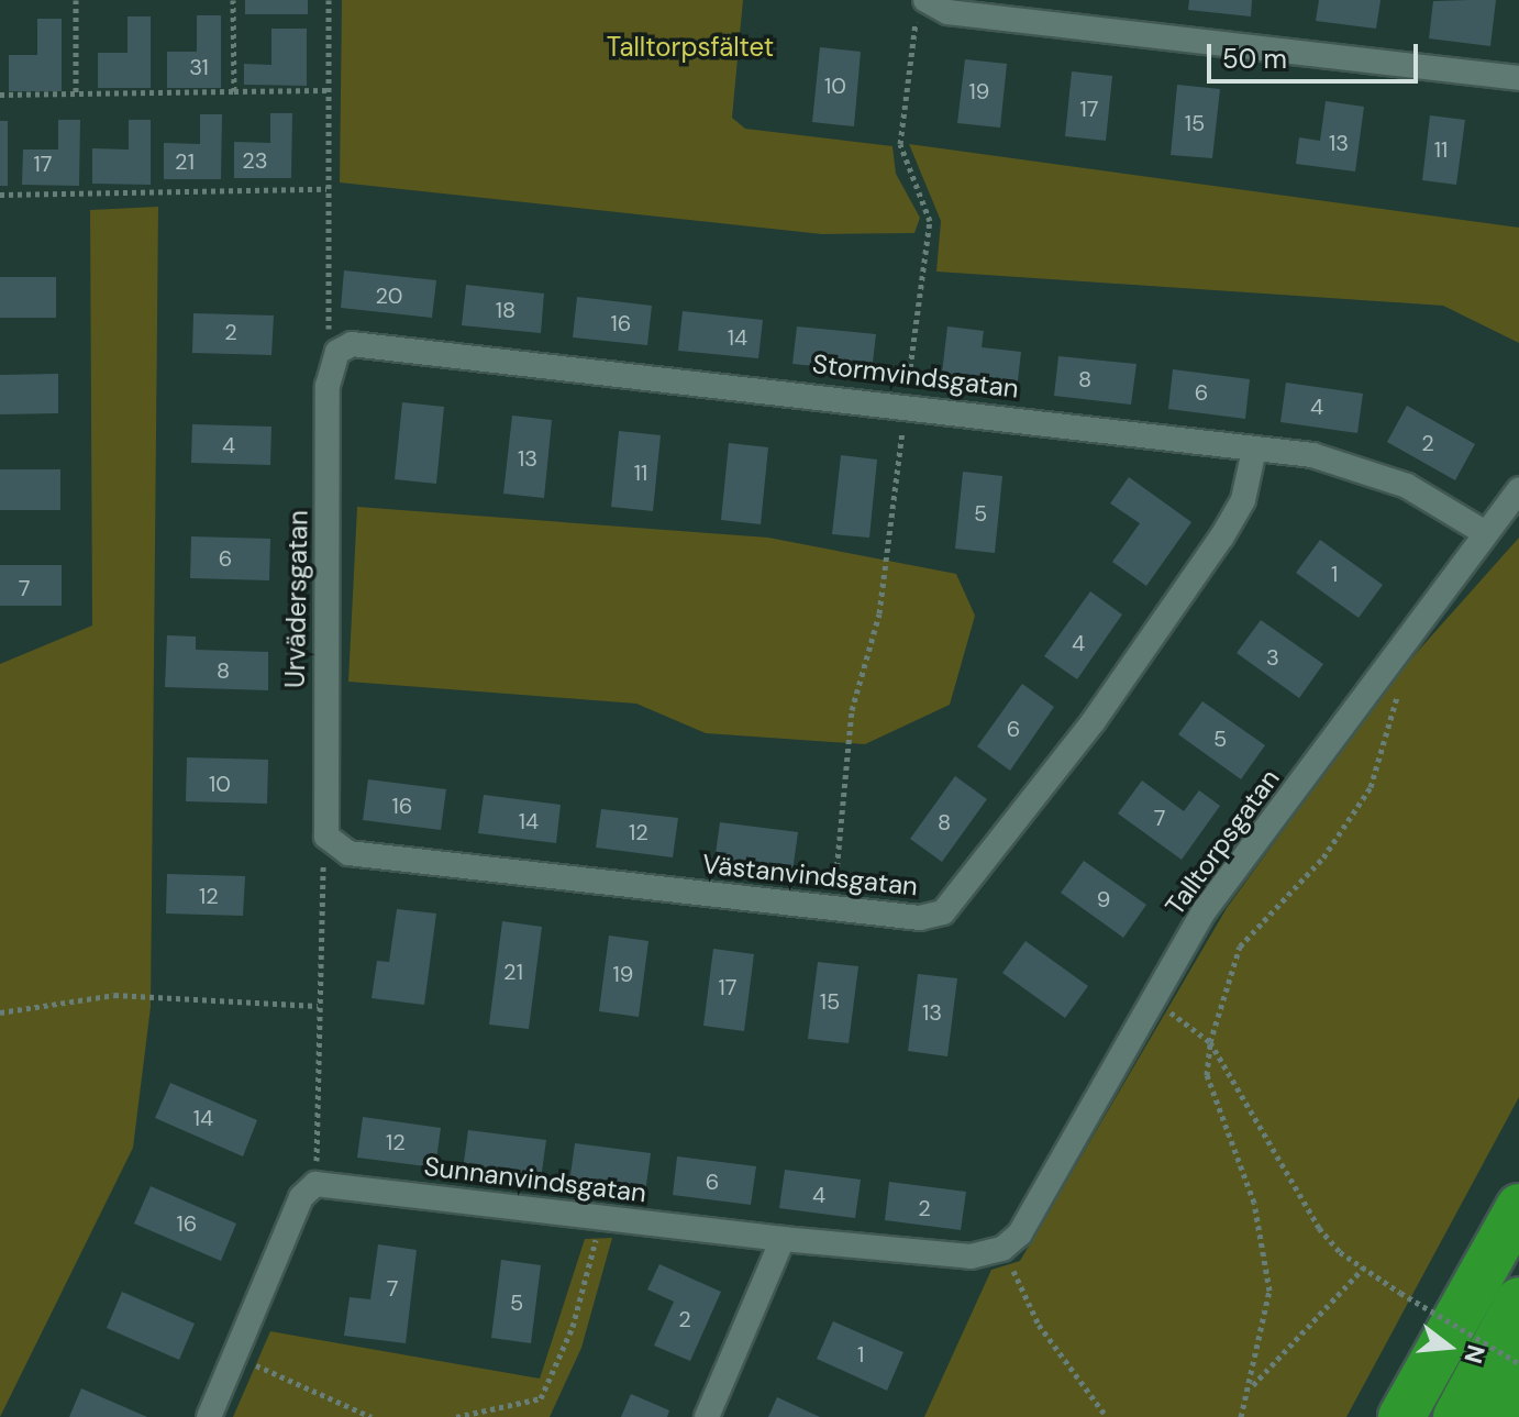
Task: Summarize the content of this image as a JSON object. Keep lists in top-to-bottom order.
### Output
{
  "streets": {
    "street": [
      "Stormvindsgatan",
      "Urvädersgatan",
      "Talltorpsgatan",
      "Västanvindsgatan",
      "Sunnanvindsgatan"
    ]
  },
  "crossings": [
    ["Stormvindsgatan", "Urvädersgatan"],
    ["Stormvindsgatan", "Talltorpsgatan"],
    ["Stormvindsgatan", "Västanvindsgatan"],
    ["Urvädersgatan", "Västanvindsgatan"],
    ["Talltorpsgatan", "Sunnanvindsgatan"]
  ],
  "parks": ["Talltorpsfältet"],
  "house_numbers": [
    "31",
    "10",
    "19",
    "17",
    "15",
    "13",
    "11",
    "23",
    "21",
    "17",
    "20",
    "18",
    "16",
    "2",
    "14",
    "8",
    "6",
    "4",
    "2",
    "4",
    "13",
    "11",
    "5",
    "6",
    "1",
    "7",
    "4",
    "3",
    "8",
    "6",
    "5",
    "10",
    "16",
    "7",
    "14",
    "8",
    "12",
    "12",
    "9",
    "21",
    "19",
    "17",
    "15",
    "13",
    "14",
    "12",
    "6",
    "4",
    "2",
    "16",
    "7",
    "5",
    "2",
    "1"
  ],
  "scale_bar": "50 m",
  "north": "right"
}
